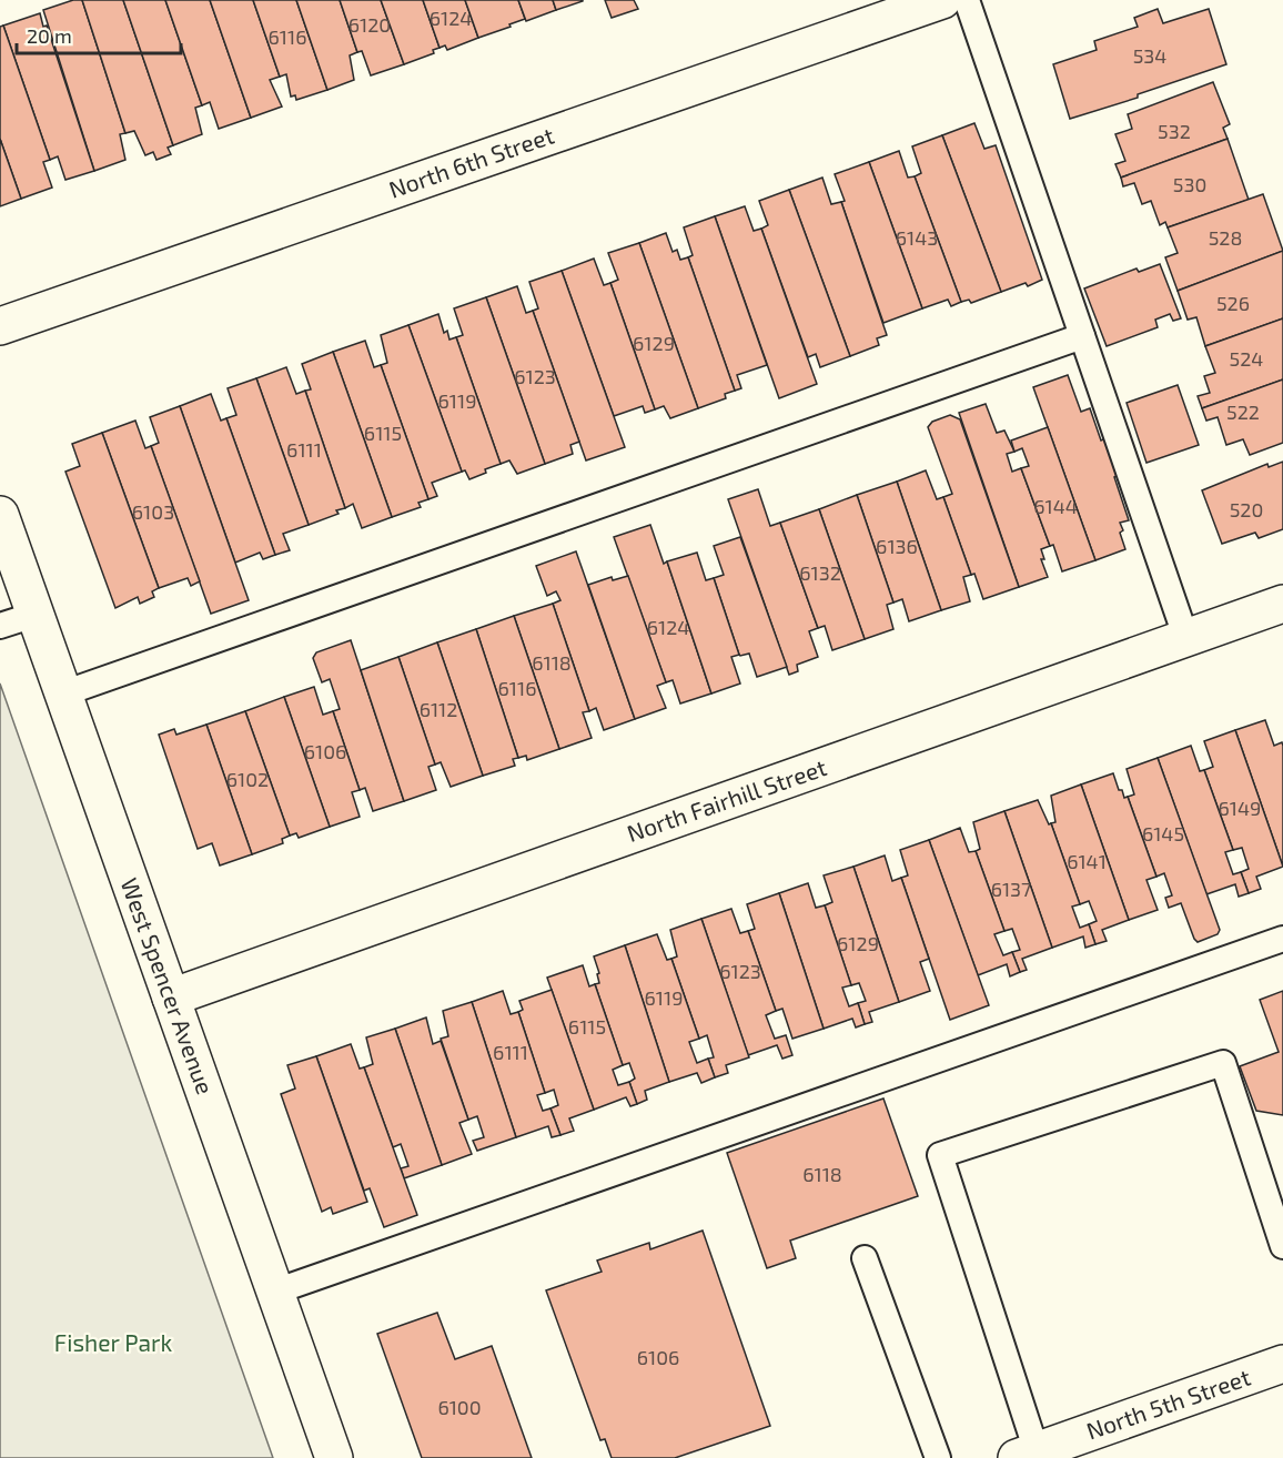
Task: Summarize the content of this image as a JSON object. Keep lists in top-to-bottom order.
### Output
{
  "streets": {
    "street": [
      "North 6th Street",
      "North Fairhill Street",
      "West Spencer Avenue",
      "North 5th Street"
    ]
  },
  "crossings": [
    ["North Fairhill Street", "West Spencer Avenue"]
  ],
  "parks": ["Fisher Park"],
  "house_numbers": [
    "6124",
    "6120",
    "6116",
    "534",
    "532",
    "530",
    "6143",
    "528",
    "526",
    "6129",
    "524",
    "6123",
    "6119",
    "522",
    "6115",
    "6111",
    "6144",
    "520",
    "6103",
    "6136",
    "6132",
    "6124",
    "6118",
    "6116",
    "6112",
    "6106",
    "6102",
    "6149",
    "6145",
    "6141",
    "6137",
    "6129",
    "6123",
    "6119",
    "6115",
    "6111",
    "6118",
    "6106",
    "6100"
  ],
  "scale_bar": "20 m"
}
